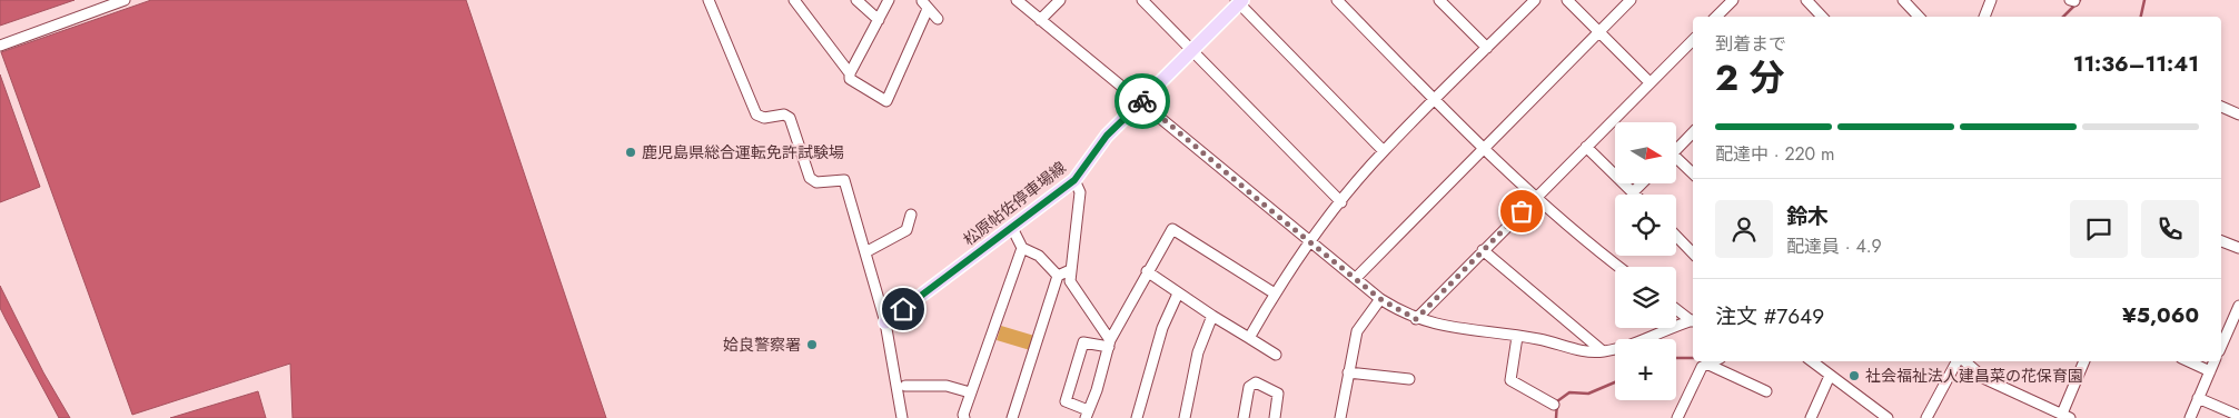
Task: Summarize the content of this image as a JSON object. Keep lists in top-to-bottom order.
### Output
{
  "streets": {
    "main road": ["松原帖佐停車場線"]
  },
  "places": ["鹿児島県総合運転免許試験場", "姶良警察署", "社会福祉法人建昌菜の花保育園"],
  "north": "right",
  "page": {
    "heading": ["2 分", "到着まで", "11:36–11:41"],
    "panel": [
      "鈴木",
      "配達員 · 4.9",
      "注文 #7649",
      "¥5,060"
    ],
    "bar": "配達中 · 220 m",
    "map_buttons": "+"
  }
}
